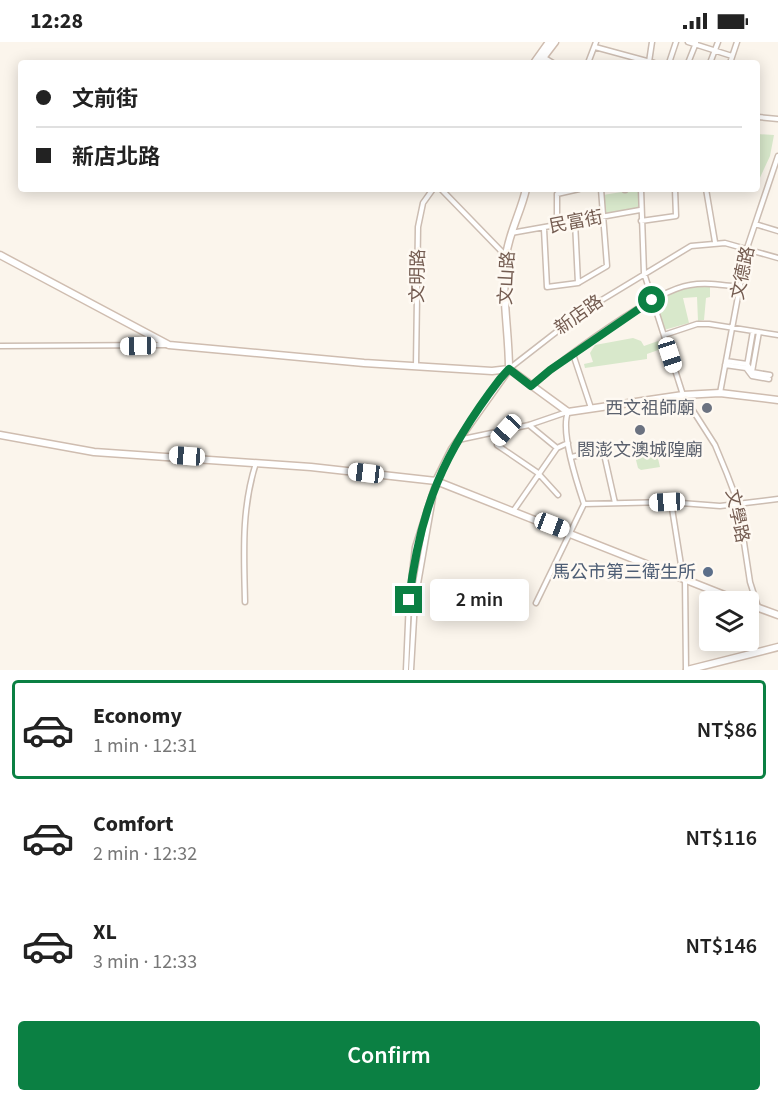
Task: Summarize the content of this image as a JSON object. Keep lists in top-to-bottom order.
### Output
{
  "streets": {
    "main road": ["文山路", "新店路"],
    "street": [
      "民富街",
      "文德路",
      "文明路",
      "文學路"
    ]
  },
  "crossings": [
    ["民富街", "文山路"],
    ["民富街", "文學路"],
    ["文德路", "新店路"],
    ["文山路", "新店路"],
    ["新店路", "文學路"]
  ],
  "places": ["西文祖師廟", "閤澎文澳城隍廟", "馬公市第三衛生所"],
  "page": {
    "status": "12:28",
    "banner": ["文前街", "新店北路"],
    "bubble": "2 min",
    "list": [
      {
        "name": "Economy",
        "note": "1 min · 12:31",
        "value": "NT$86"
      },
      {
        "name": "Comfort",
        "note": "2 min · 12:32",
        "value": "NT$116"
      },
      {
        "name": "XL",
        "note": "3 min · 12:33",
        "value": "NT$146"
      }
    ],
    "buttons": "Confirm"
  }
}
